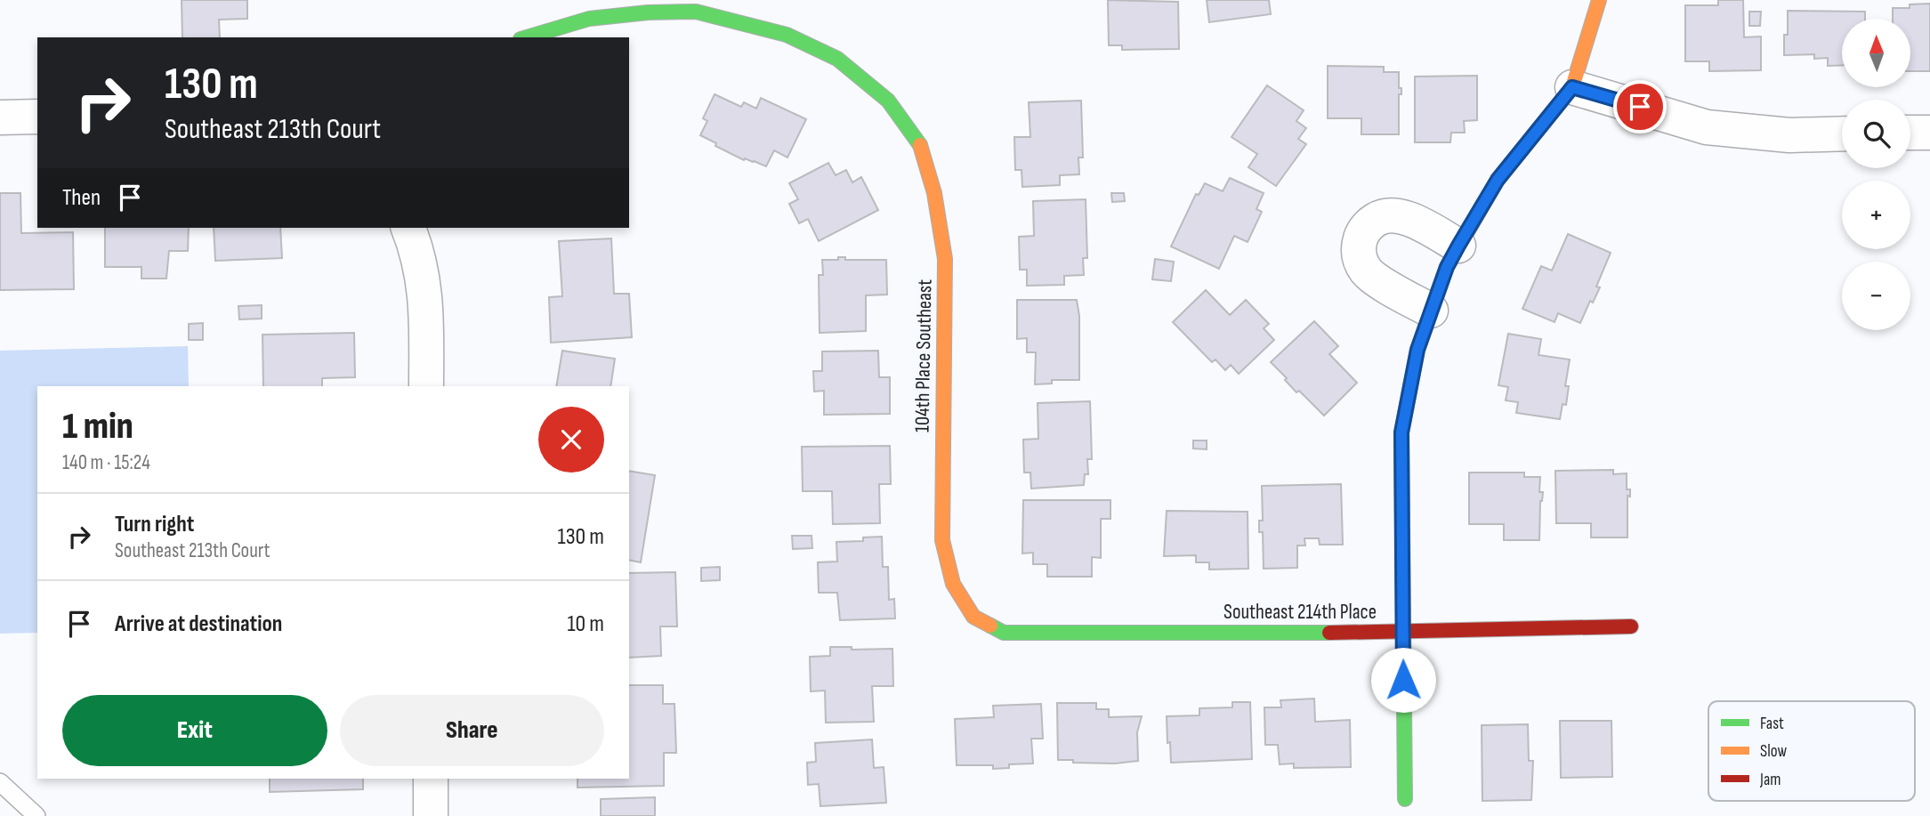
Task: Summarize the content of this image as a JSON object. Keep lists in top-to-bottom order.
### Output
{
  "streets": {
    "street": ["104th Place Southeast", "Southeast 214th Place"]
  },
  "crossings": [
    ["104th Place Southeast", "Southeast 214th Place"]
  ],
  "legend": ["Fast", "Slow", "Jam"],
  "north": "top",
  "page": {
    "map_buttons": ["+", "−"],
    "turn": ["130 m", "Southeast 213th Court"],
    "then": "Then",
    "heading": ["1 min", "140 m · 15:24"],
    "list": [
      {
        "name": "Turn right",
        "note": "Southeast 213th Court",
        "value": "130 m"
      },
      {
        "name": "Arrive at destination",
        "value": "10 m"
      }
    ],
    "buttons": ["Exit", "Share"]
  }
}
